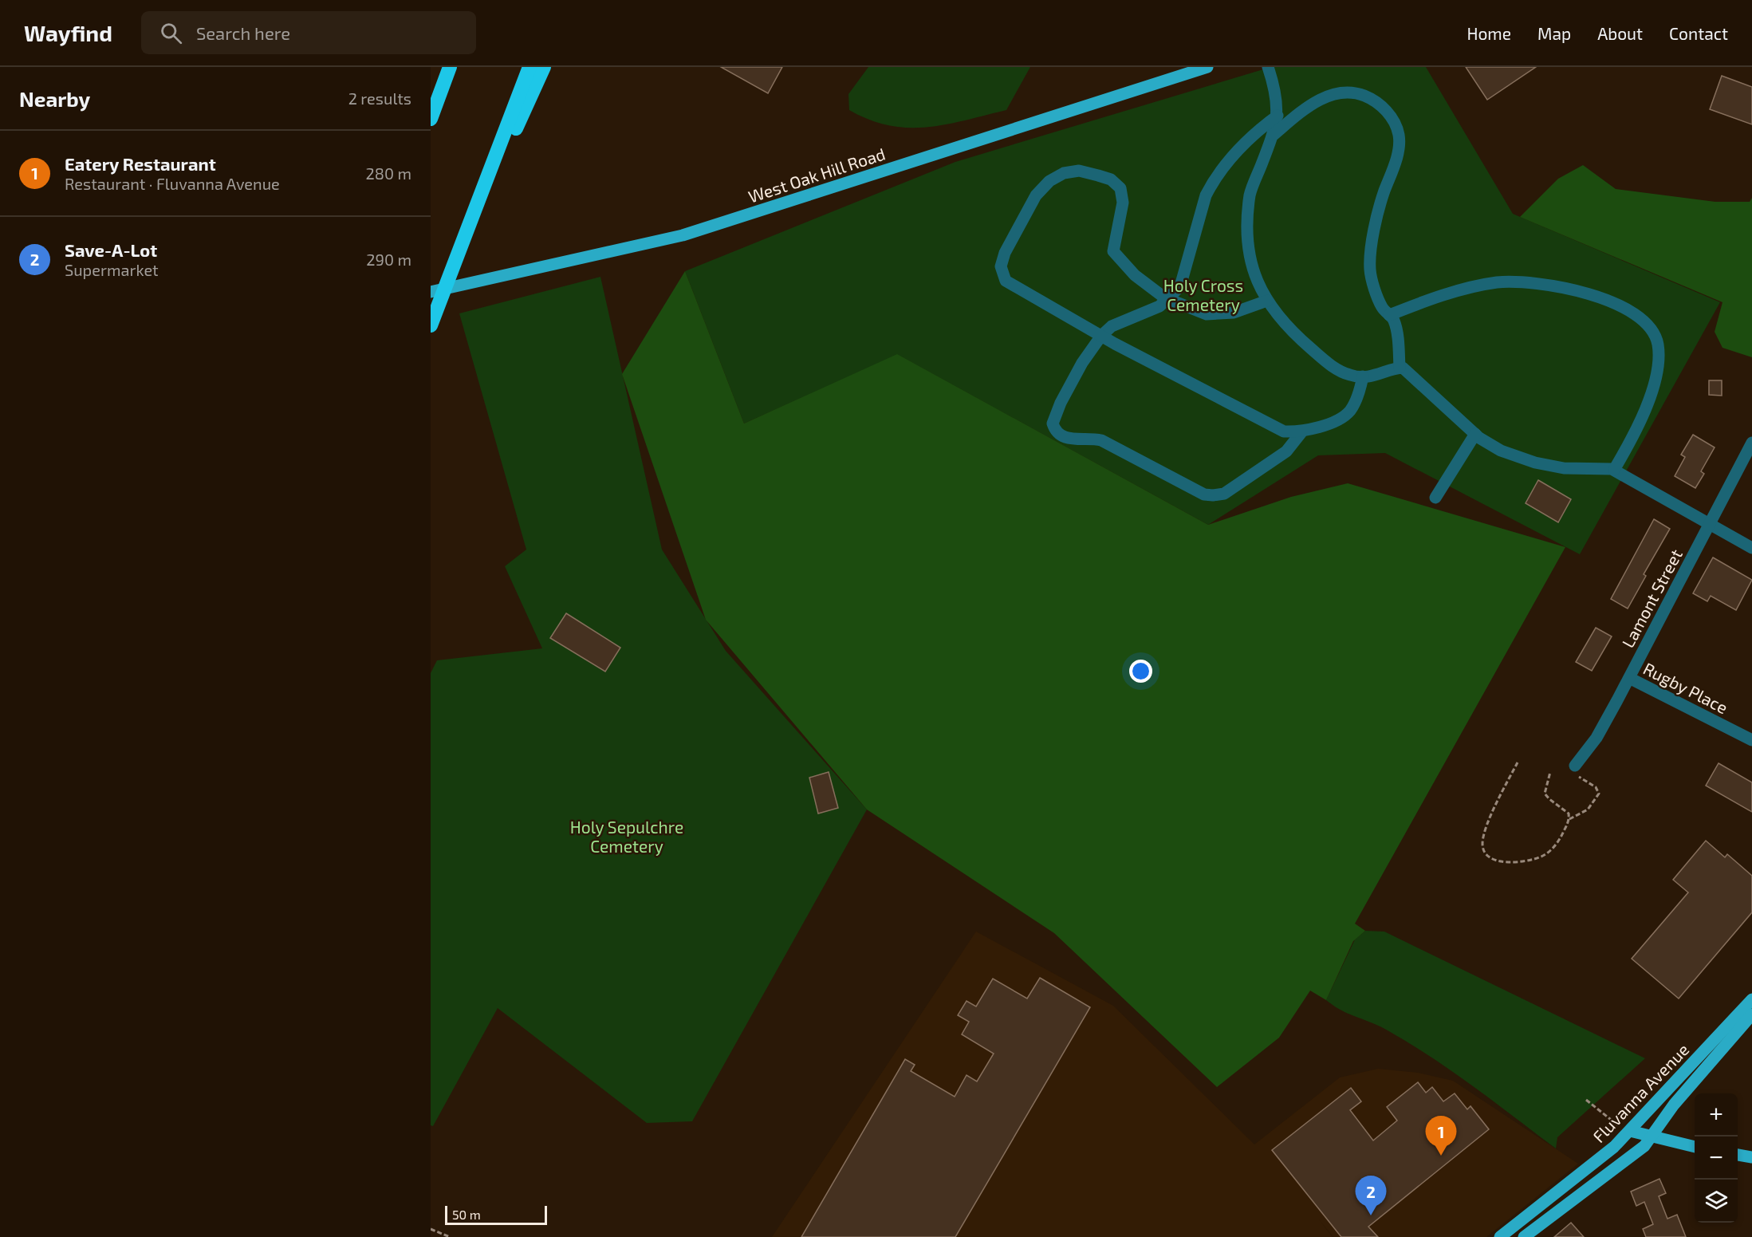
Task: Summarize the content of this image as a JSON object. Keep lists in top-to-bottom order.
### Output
{
  "streets": {
    "main road": ["West Oak Hill Road", "Fluvanna Avenue"],
    "street": ["Lamont Street", "Rugby Place"]
  },
  "crossings": [
    ["Lamont Street", "Rugby Place"]
  ],
  "parks": ["Holy Cross Cemetery", "Holy Sepulchre Cemetery"],
  "scale_bar": "50 m",
  "page": {
    "header": "Wayfind",
    "search": "Search here",
    "nav": [
      "Home",
      "Map",
      "About",
      "Contact"
    ],
    "heading": ["Nearby", "2 results"],
    "list": [
      {
        "mark": "1",
        "name": "Eatery Restaurant",
        "note": "Restaurant · Fluvanna Avenue",
        "value": "280 m"
      },
      {
        "mark": "2",
        "name": "Save-A-Lot",
        "note": "Supermarket",
        "value": "290 m"
      }
    ],
    "map_buttons": ["+", "−"],
    "pins": ["1", "2"],
    "scale": "50 m"
  }
}
